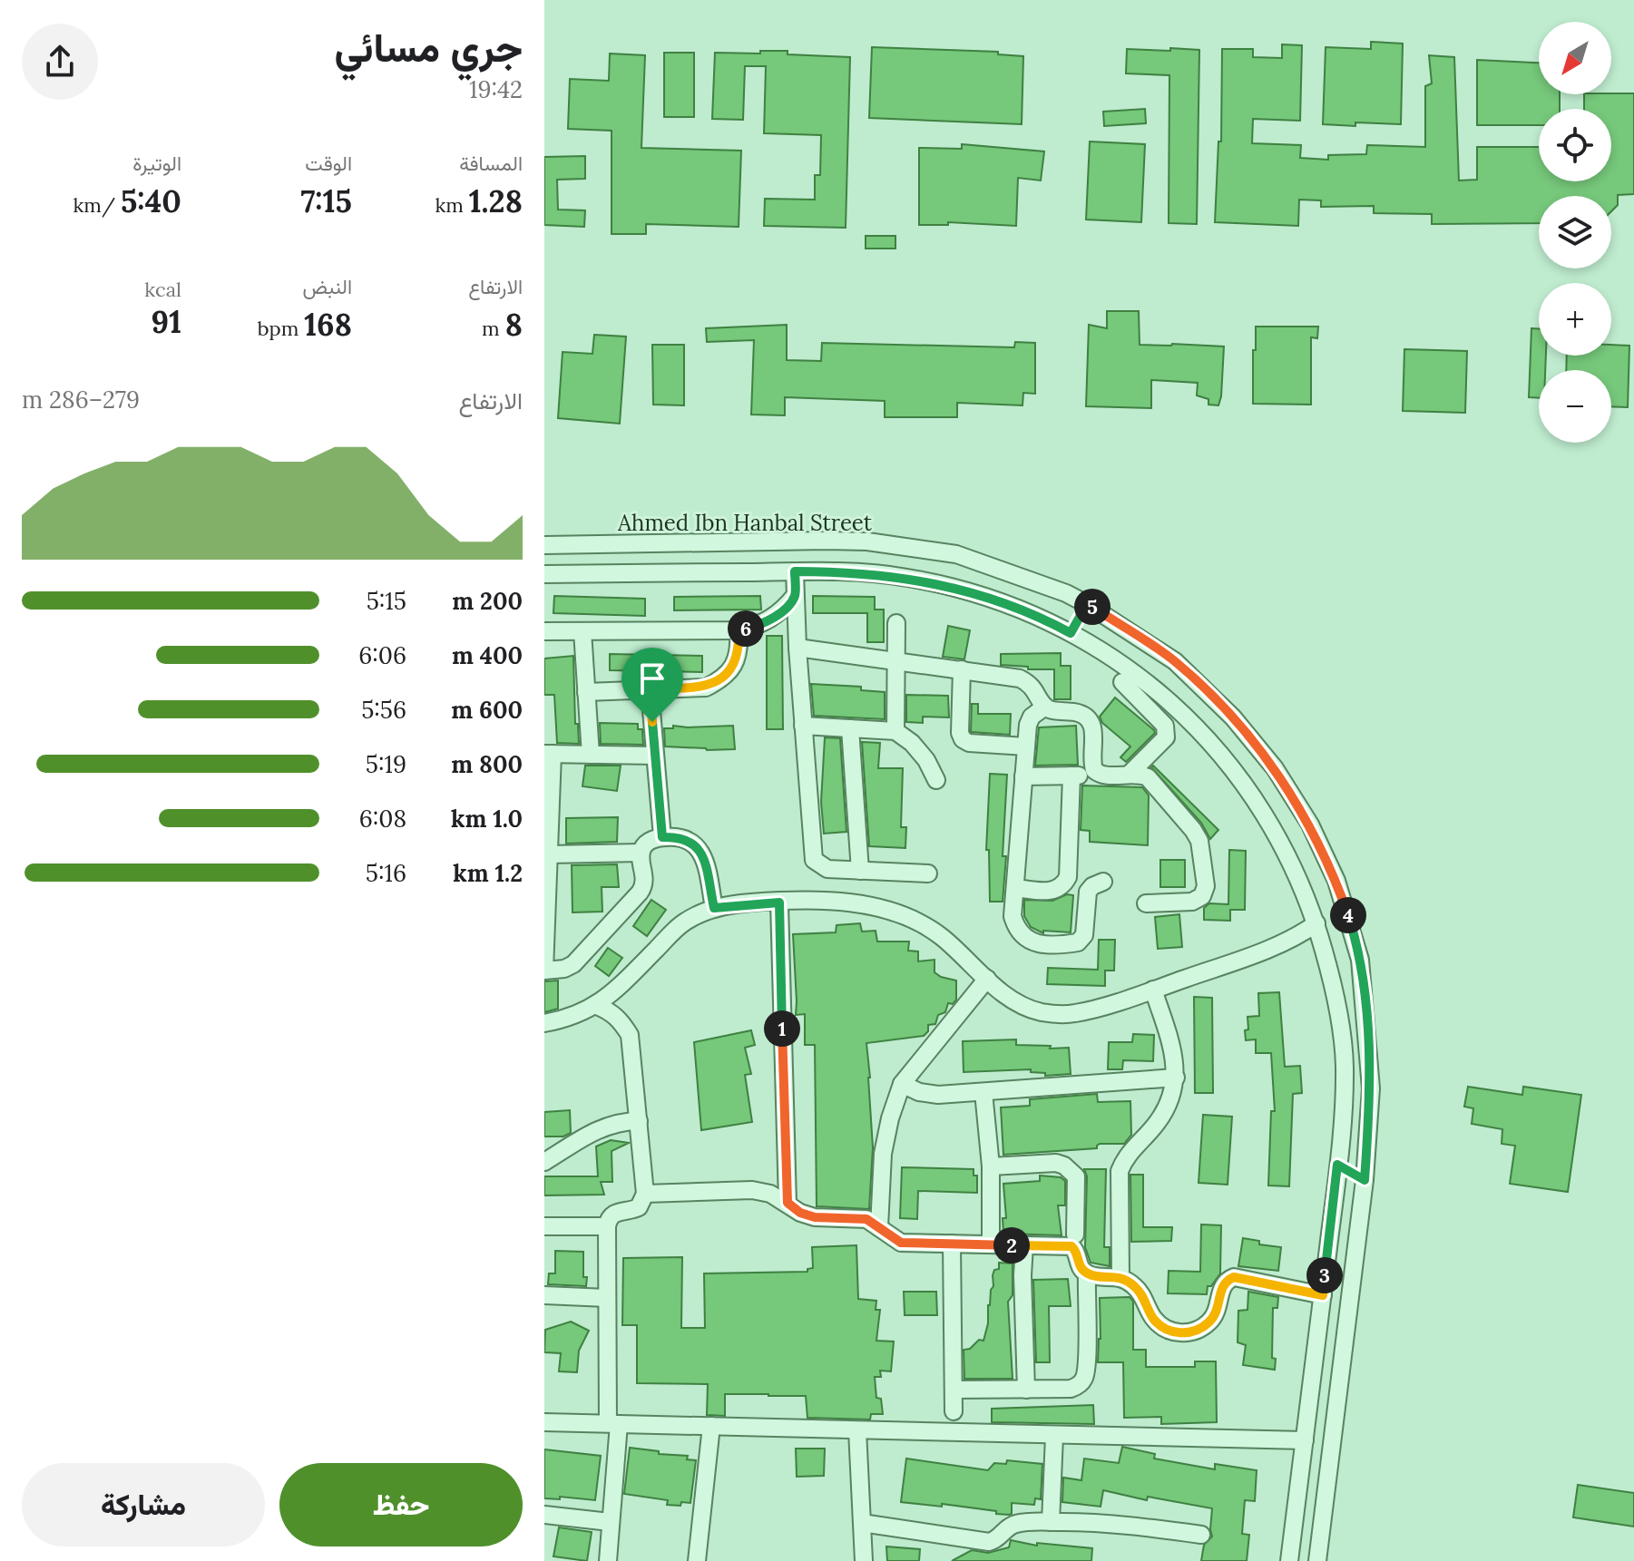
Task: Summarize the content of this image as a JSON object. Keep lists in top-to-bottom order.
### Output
{
  "streets": {
    "street": ["Ahmed Ibn Hanbal Street"]
  },
  "north": "bottom left",
  "page": {
    "heading": ["جري مسائي", "19:42"],
    "map_buttons": ["+", "−"],
    "stats": [
      ["المسافة", "1.28 km"],
      ["الوقت", "7:15"],
      ["الوتيرة", "5:40 /km"],
      ["الارتفاع", "8 m"],
      ["النبض", "168 bpm"],
      ["kcal", "91"]
    ],
    "chart": ["الارتفاع", "279–286 m"],
    "list": [
      {
        "name": "200 m",
        "note": "5:15"
      },
      {
        "name": "400 m",
        "note": "6:06"
      },
      {
        "name": "600 m",
        "note": "5:56"
      },
      {
        "name": "800 m",
        "note": "5:19"
      },
      {
        "name": "1.0 km",
        "note": "6:08"
      },
      {
        "name": "1.2 km",
        "note": "5:16"
      }
    ],
    "pins": [
      "5",
      "6",
      "4",
      "1",
      "2",
      "3"
    ],
    "buttons": ["حفظ", "مشاركة"]
  }
}
